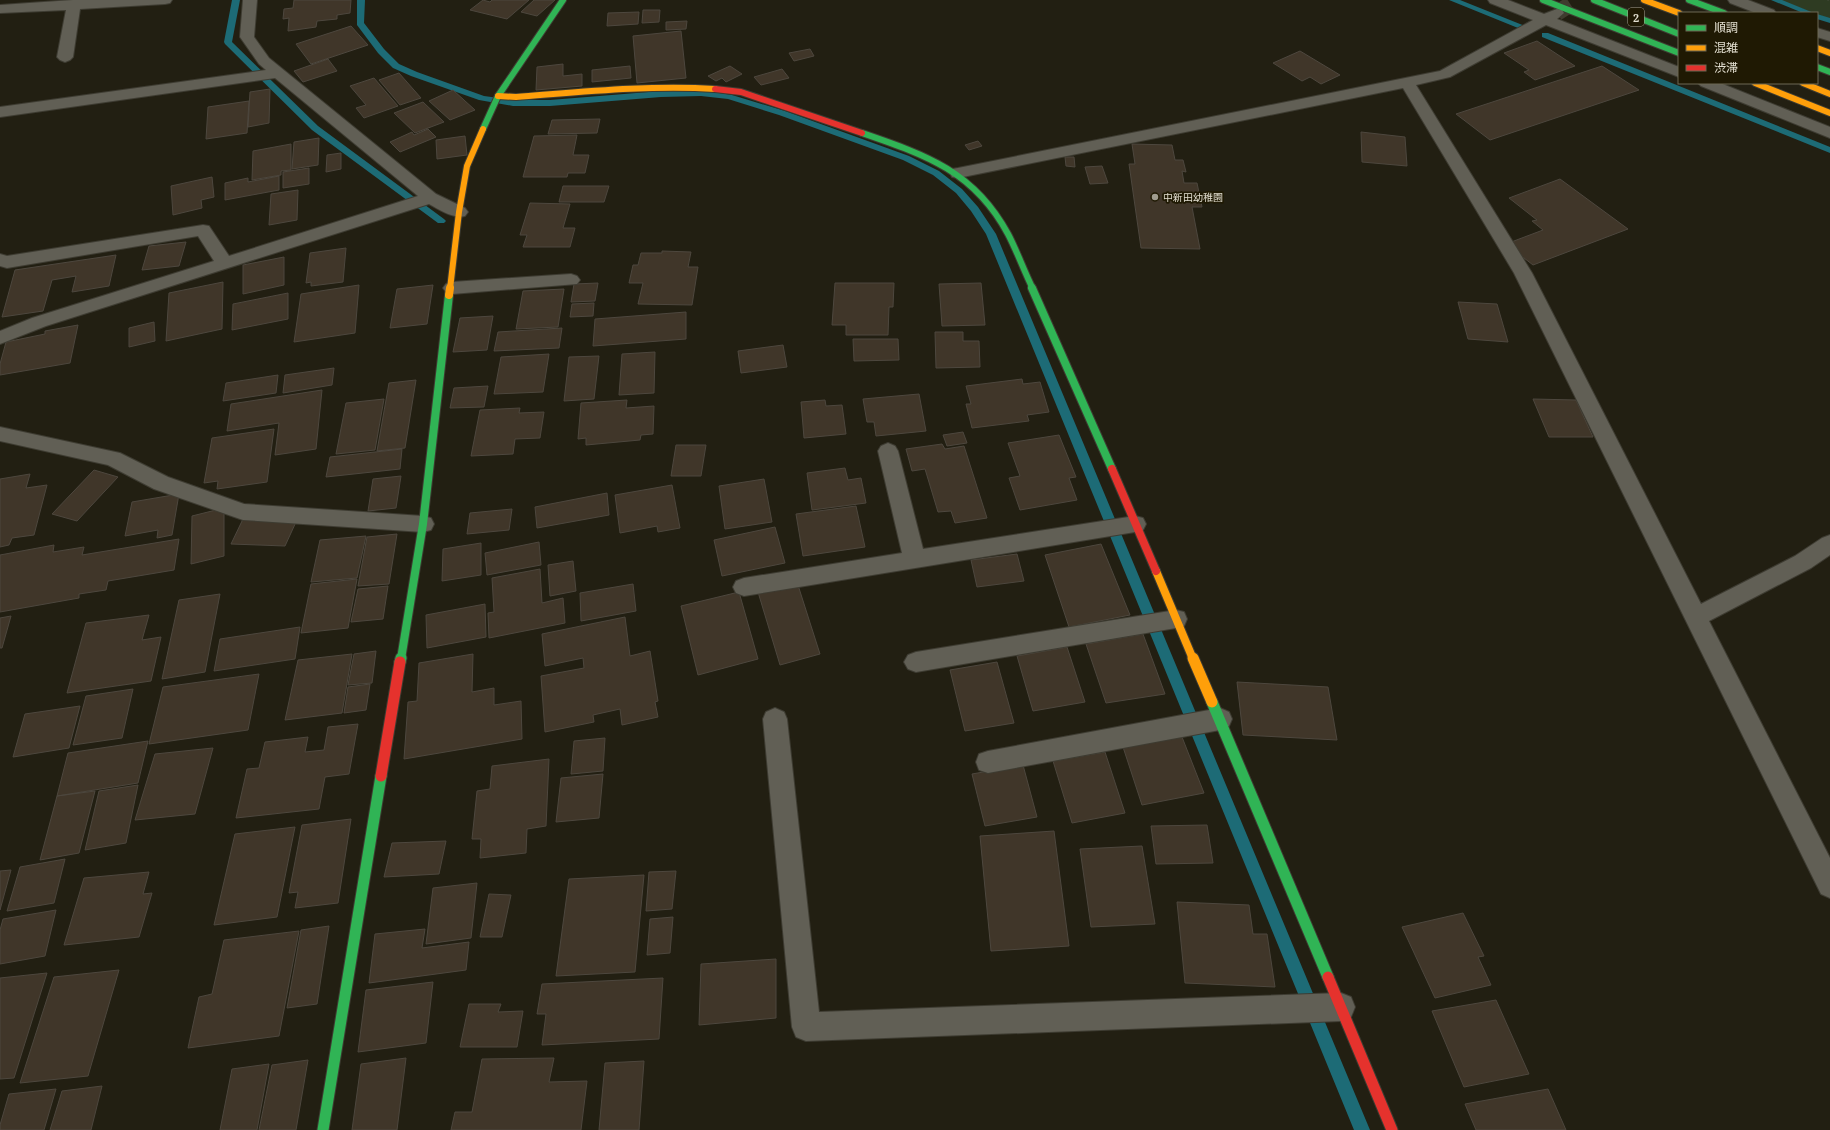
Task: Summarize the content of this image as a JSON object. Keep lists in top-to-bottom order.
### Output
{
  "streets": {
    "main road": ["2"]
  },
  "places": ["中新田幼稚園"],
  "legend": ["順調", "混雑", "渋滞"]
}
